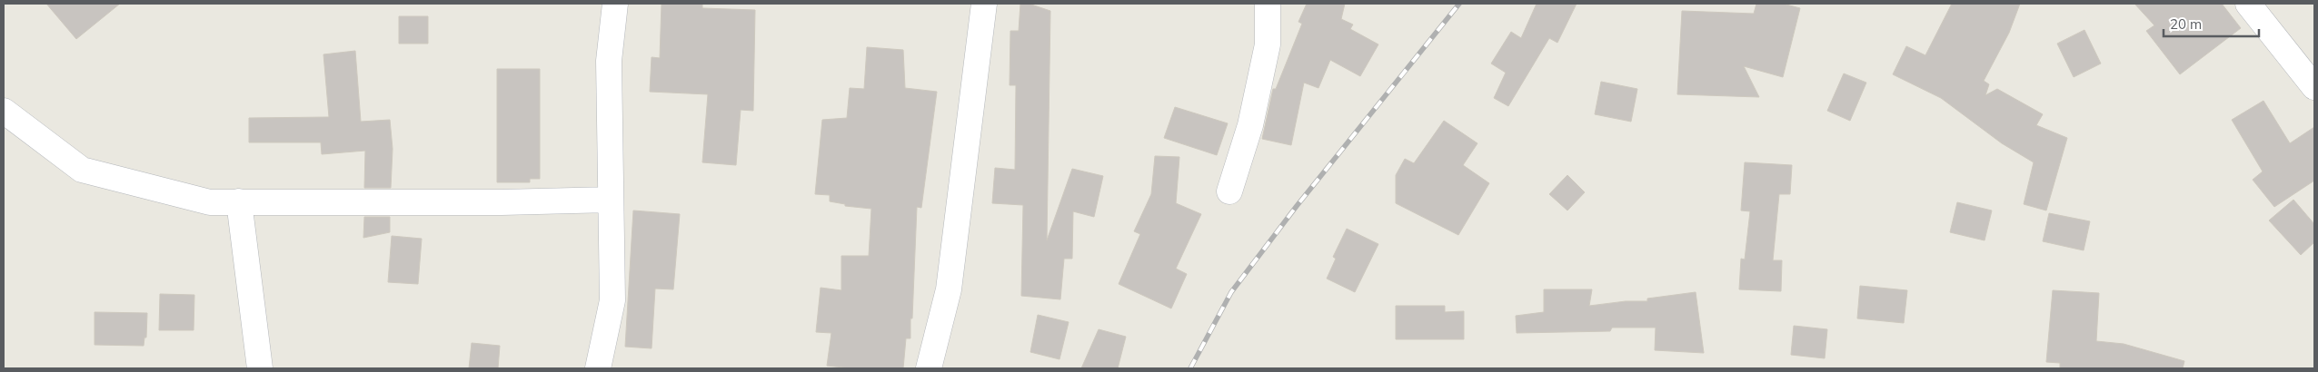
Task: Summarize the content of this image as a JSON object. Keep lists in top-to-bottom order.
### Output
{
  "scale_bar": "20 m"
}
